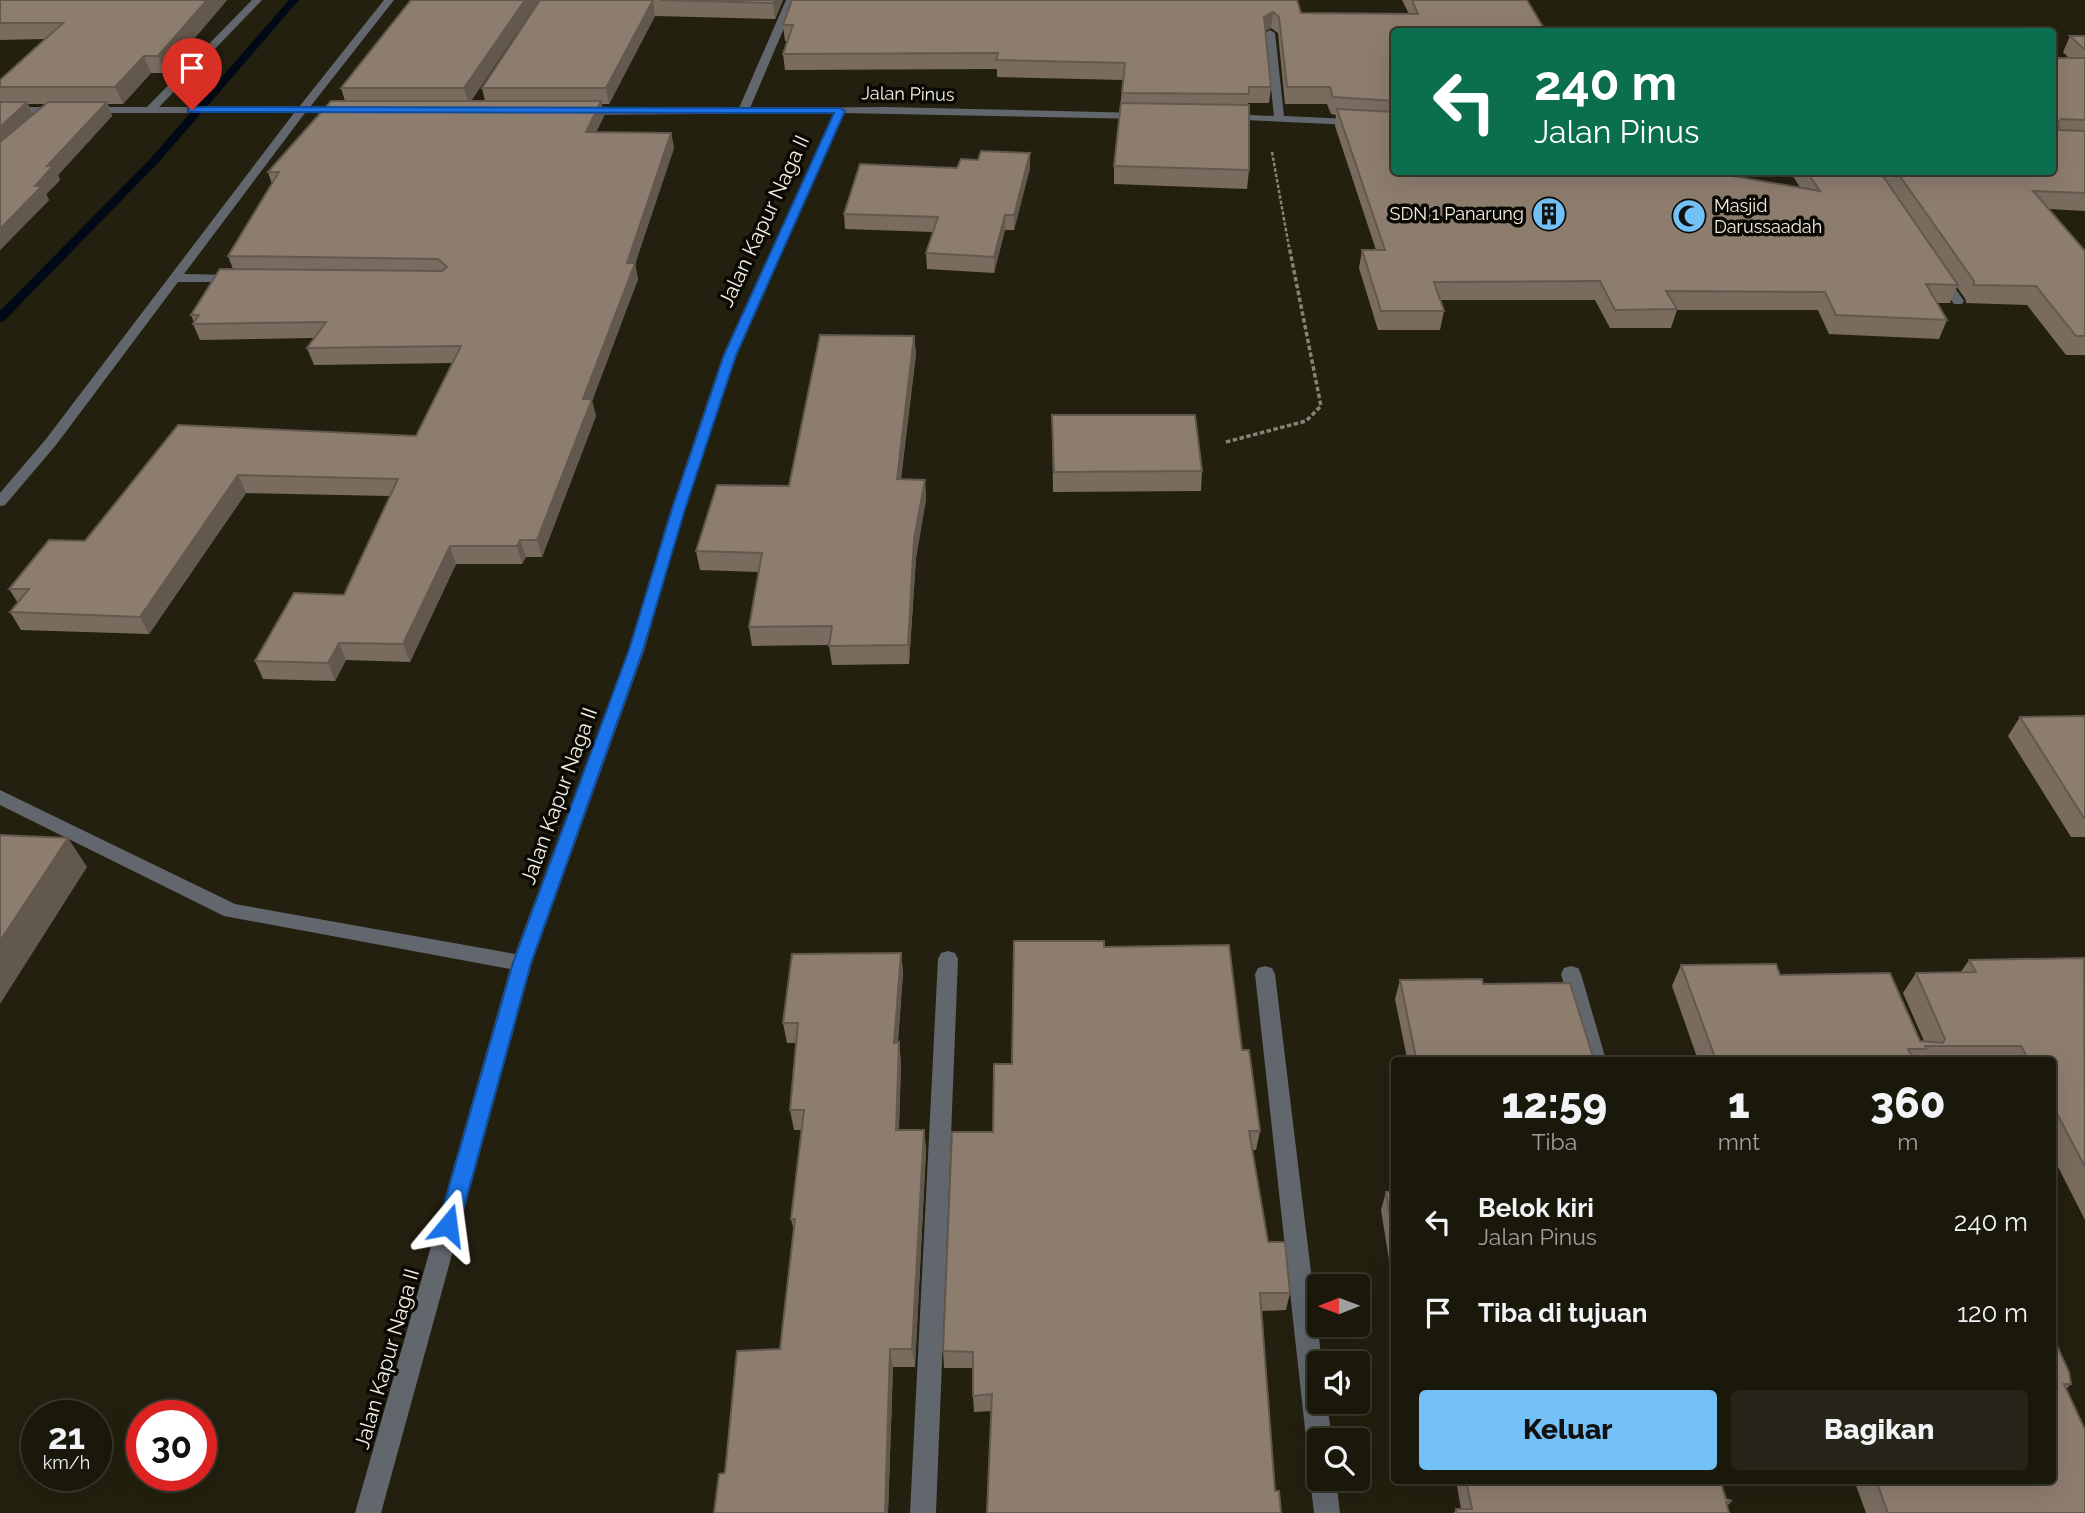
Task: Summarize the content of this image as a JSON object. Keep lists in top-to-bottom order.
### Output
{
  "streets": {
    "street": ["Jalan Pinus", "Jalan Kapur Naga II"]
  },
  "crossings": [
    ["Jalan Pinus", "Jalan Kapur Naga II"]
  ],
  "places": {
    "building": ["SDN 1 Panarung"],
    "mosque": ["Masjid Darussaadah"]
  },
  "north": "left",
  "page": {
    "turn": ["240 m", "Jalan Pinus"],
    "eta": [
      "12:59",
      "Tiba",
      "1",
      "mnt",
      "360",
      "m"
    ],
    "list": [
      {
        "name": "Belok kiri",
        "note": "Jalan Pinus",
        "value": "240 m"
      },
      {
        "name": "Tiba di tujuan",
        "value": "120 m"
      }
    ],
    "buttons": ["Keluar", "Bagikan"],
    "speed": "21 km/h",
    "limit": "30"
  }
}
